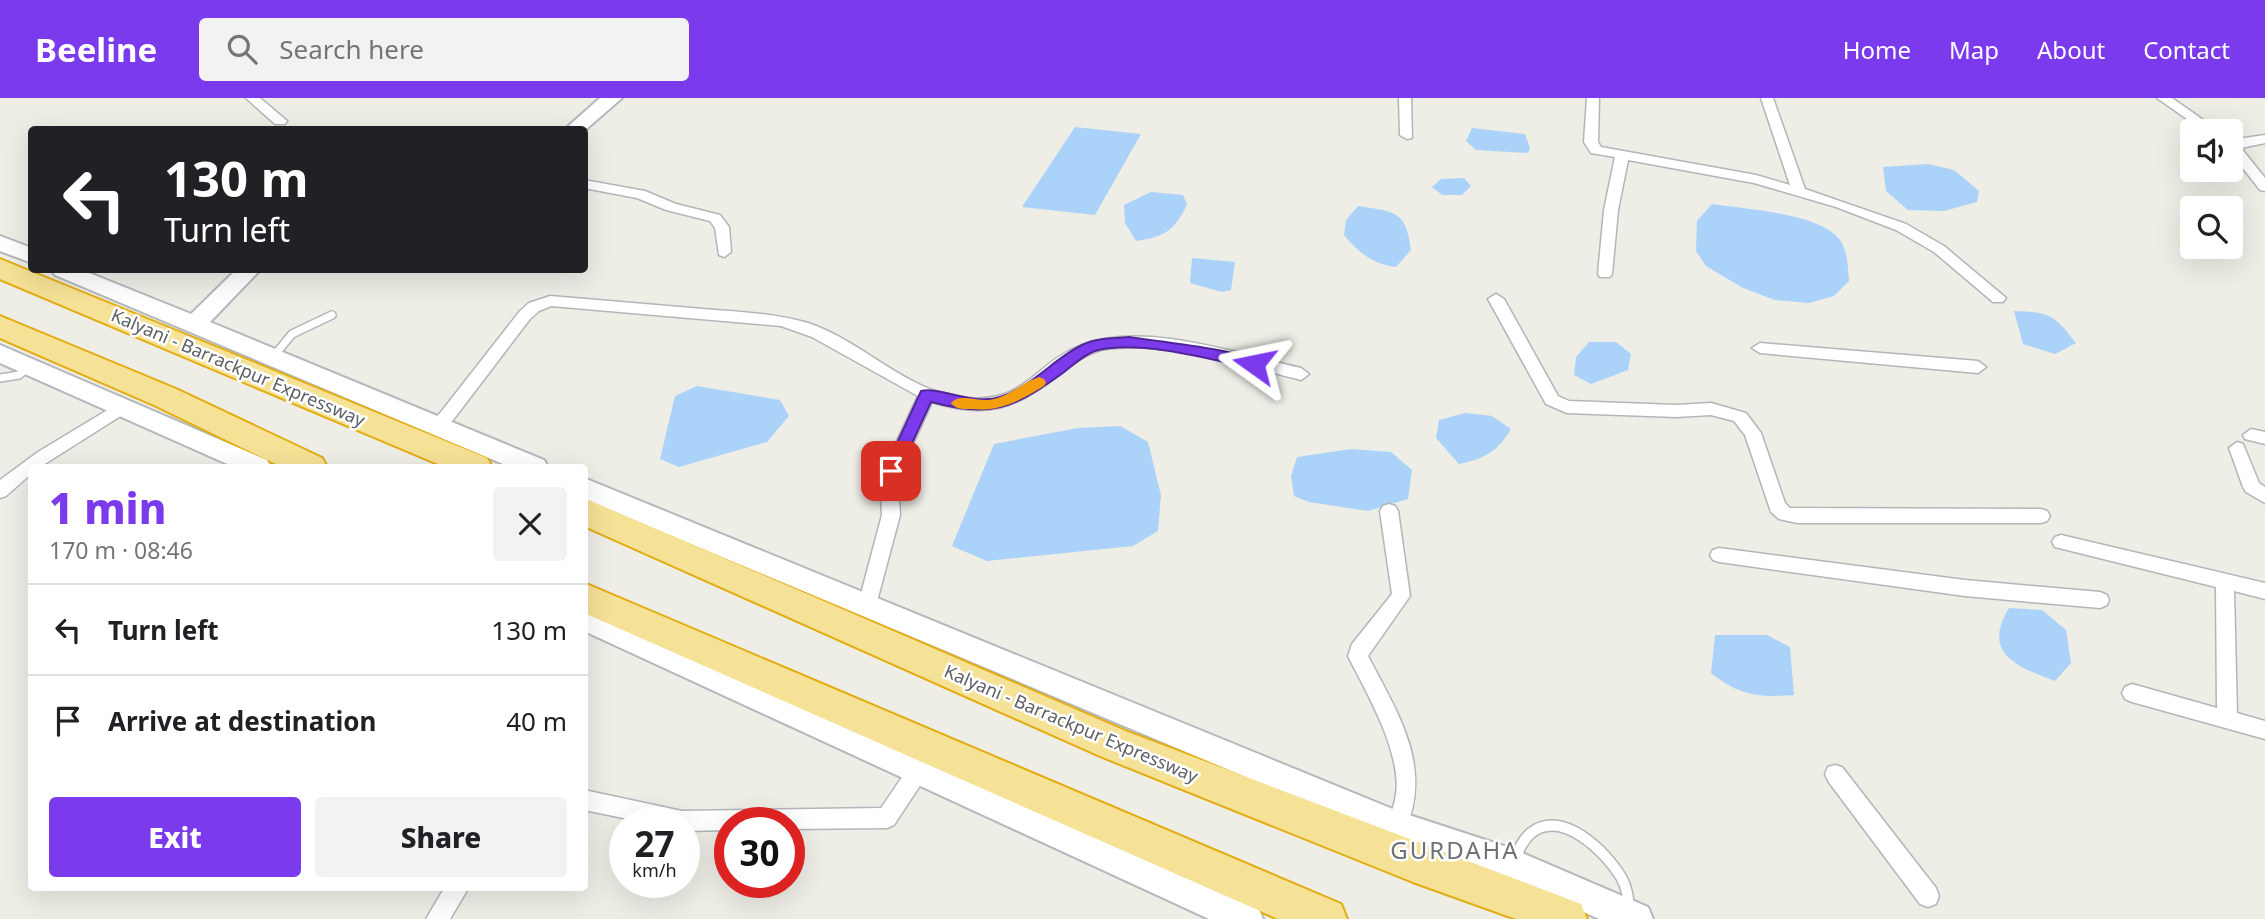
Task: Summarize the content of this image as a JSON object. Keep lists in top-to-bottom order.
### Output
{
  "streets": {
    "highway": ["Kalyani - Barrackpur Expressway"]
  },
  "districts": ["GURDAHA"],
  "page": {
    "header": "Beeline",
    "search": "Search here",
    "nav": [
      "Home",
      "Map",
      "About",
      "Contact"
    ],
    "turn": ["130 m", "Turn left"],
    "heading": ["1 min", "170 m · 08:46"],
    "list": [
      {
        "name": "Turn left",
        "value": "130 m"
      },
      {
        "name": "Arrive at destination",
        "value": "40 m"
      }
    ],
    "buttons": ["Exit", "Share"],
    "speed": "27 km/h",
    "limit": "30"
  }
}
